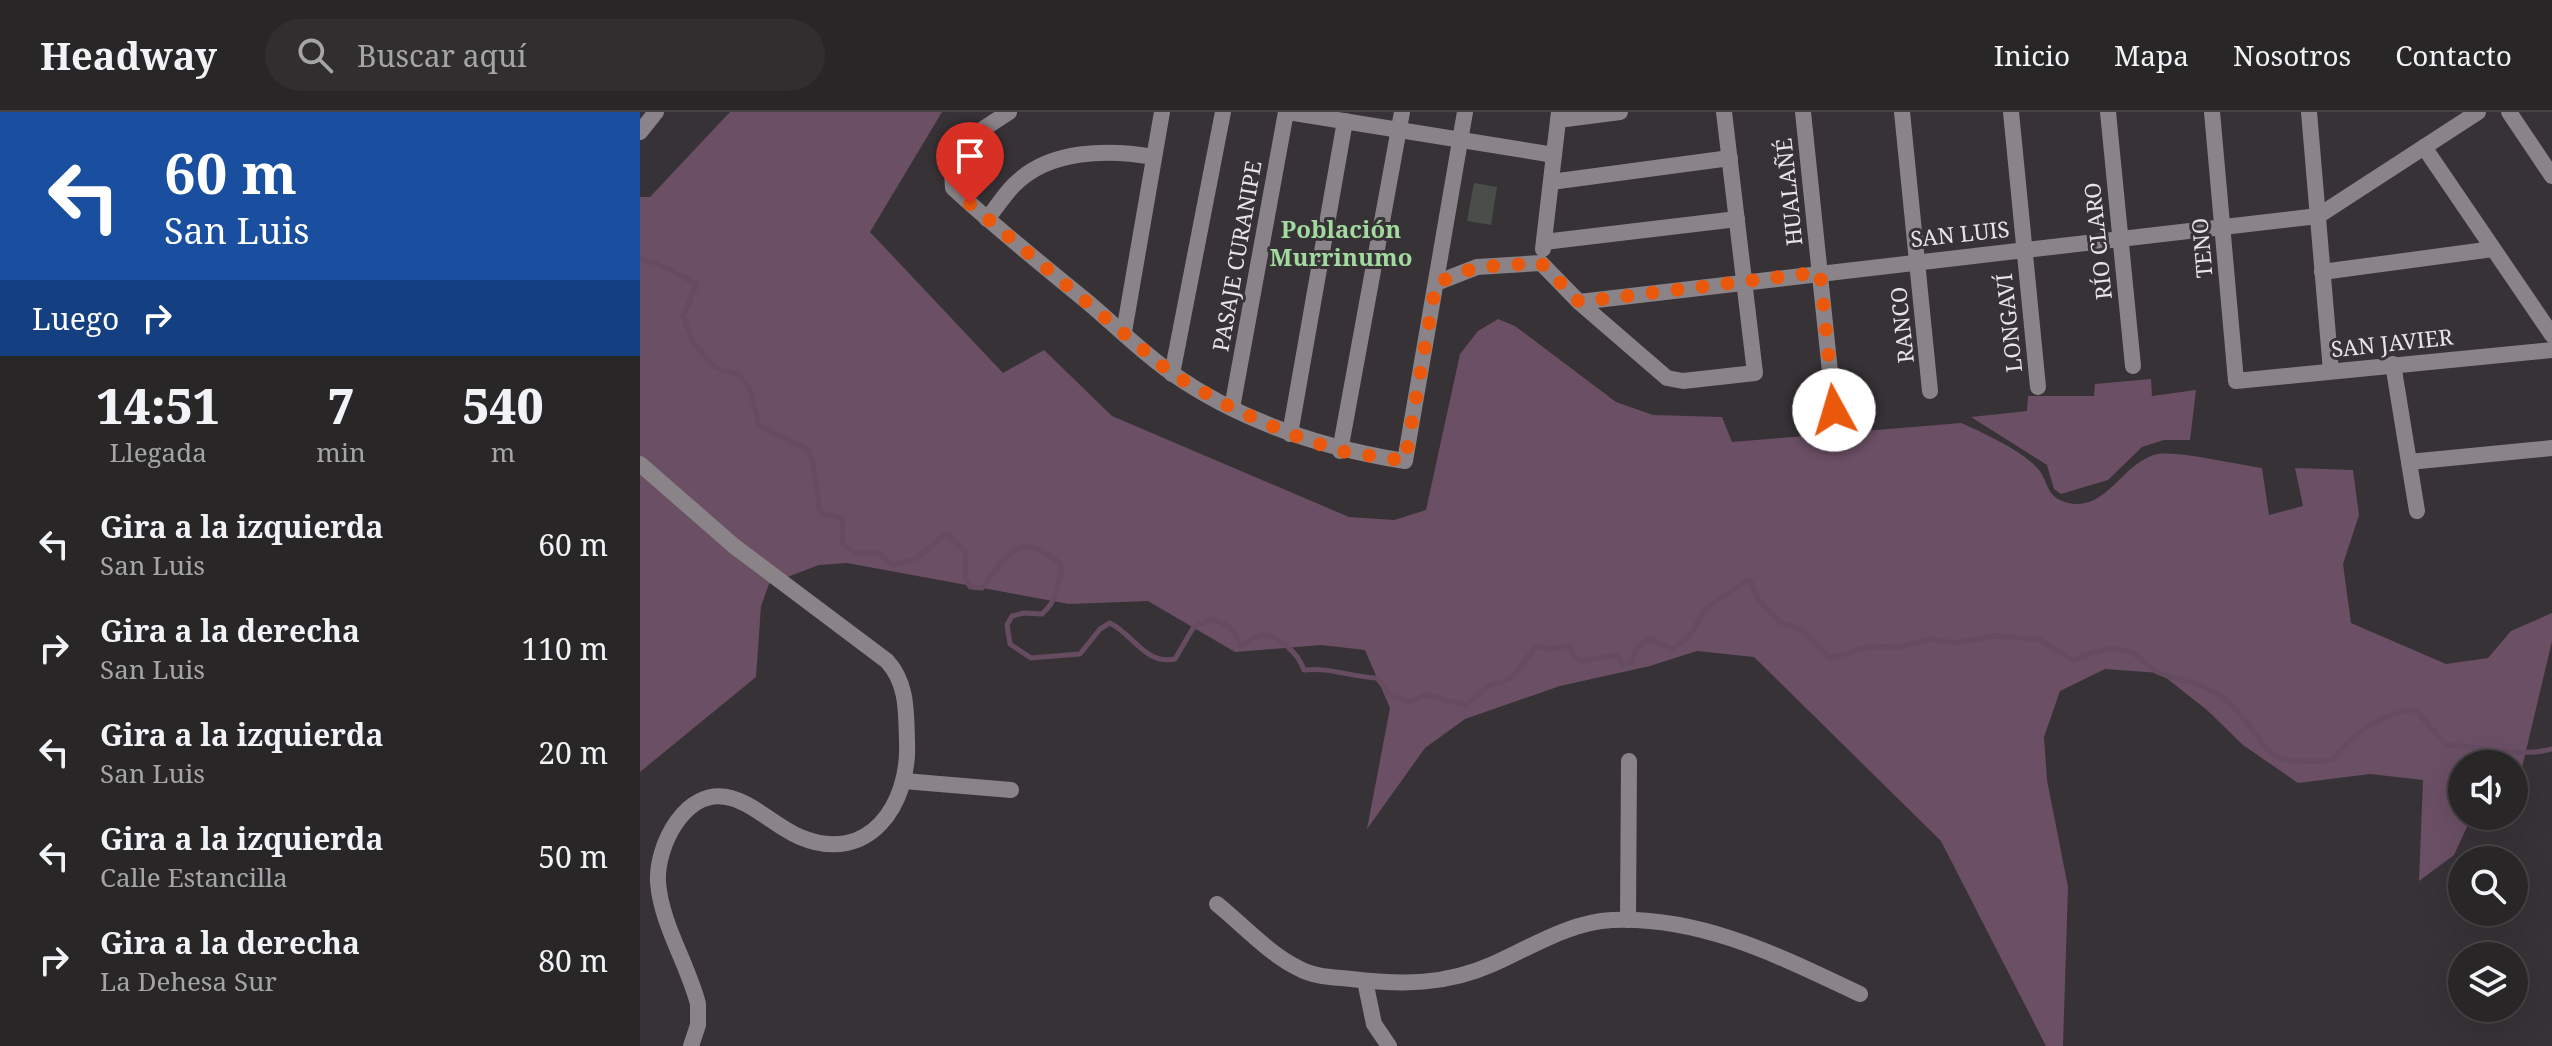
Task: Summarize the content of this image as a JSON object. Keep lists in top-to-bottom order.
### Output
{
  "streets": {
    "street": [
      "HUALAÑÉ",
      "SAN LUIS",
      "RÍO CLARO",
      "TENO",
      "PASAJE CURANIPE",
      "LONGAVÍ",
      "RANCO",
      "SAN JAVIER"
    ]
  },
  "crossings": [
    ["HUALAÑÉ", "SAN LUIS"],
    ["SAN LUIS", "RÍO CLARO"],
    ["SAN LUIS", "TENO"],
    ["SAN LUIS", "LONGAVÍ"],
    ["SAN LUIS", "RANCO"],
    ["TENO", "SAN JAVIER"]
  ],
  "districts": ["Población Murrinumo"],
  "page": {
    "header": "Headway",
    "search": "Buscar aquí",
    "nav": [
      "Inicio",
      "Mapa",
      "Nosotros",
      "Contacto"
    ],
    "turn": ["60 m", "San Luis"],
    "then": "Luego",
    "eta": [
      "14:51",
      "Llegada",
      "7",
      "min",
      "540",
      "m"
    ],
    "list": [
      {
        "name": "Gira a la izquierda",
        "note": "San Luis",
        "value": "60 m"
      },
      {
        "name": "Gira a la derecha",
        "note": "San Luis",
        "value": "110 m"
      },
      {
        "name": "Gira a la izquierda",
        "note": "San Luis",
        "value": "20 m"
      },
      {
        "name": "Gira a la izquierda",
        "note": "Calle Estancilla",
        "value": "50 m"
      },
      {
        "name": "Gira a la derecha",
        "note": "La Dehesa Sur",
        "value": "80 m"
      }
    ]
  }
}
